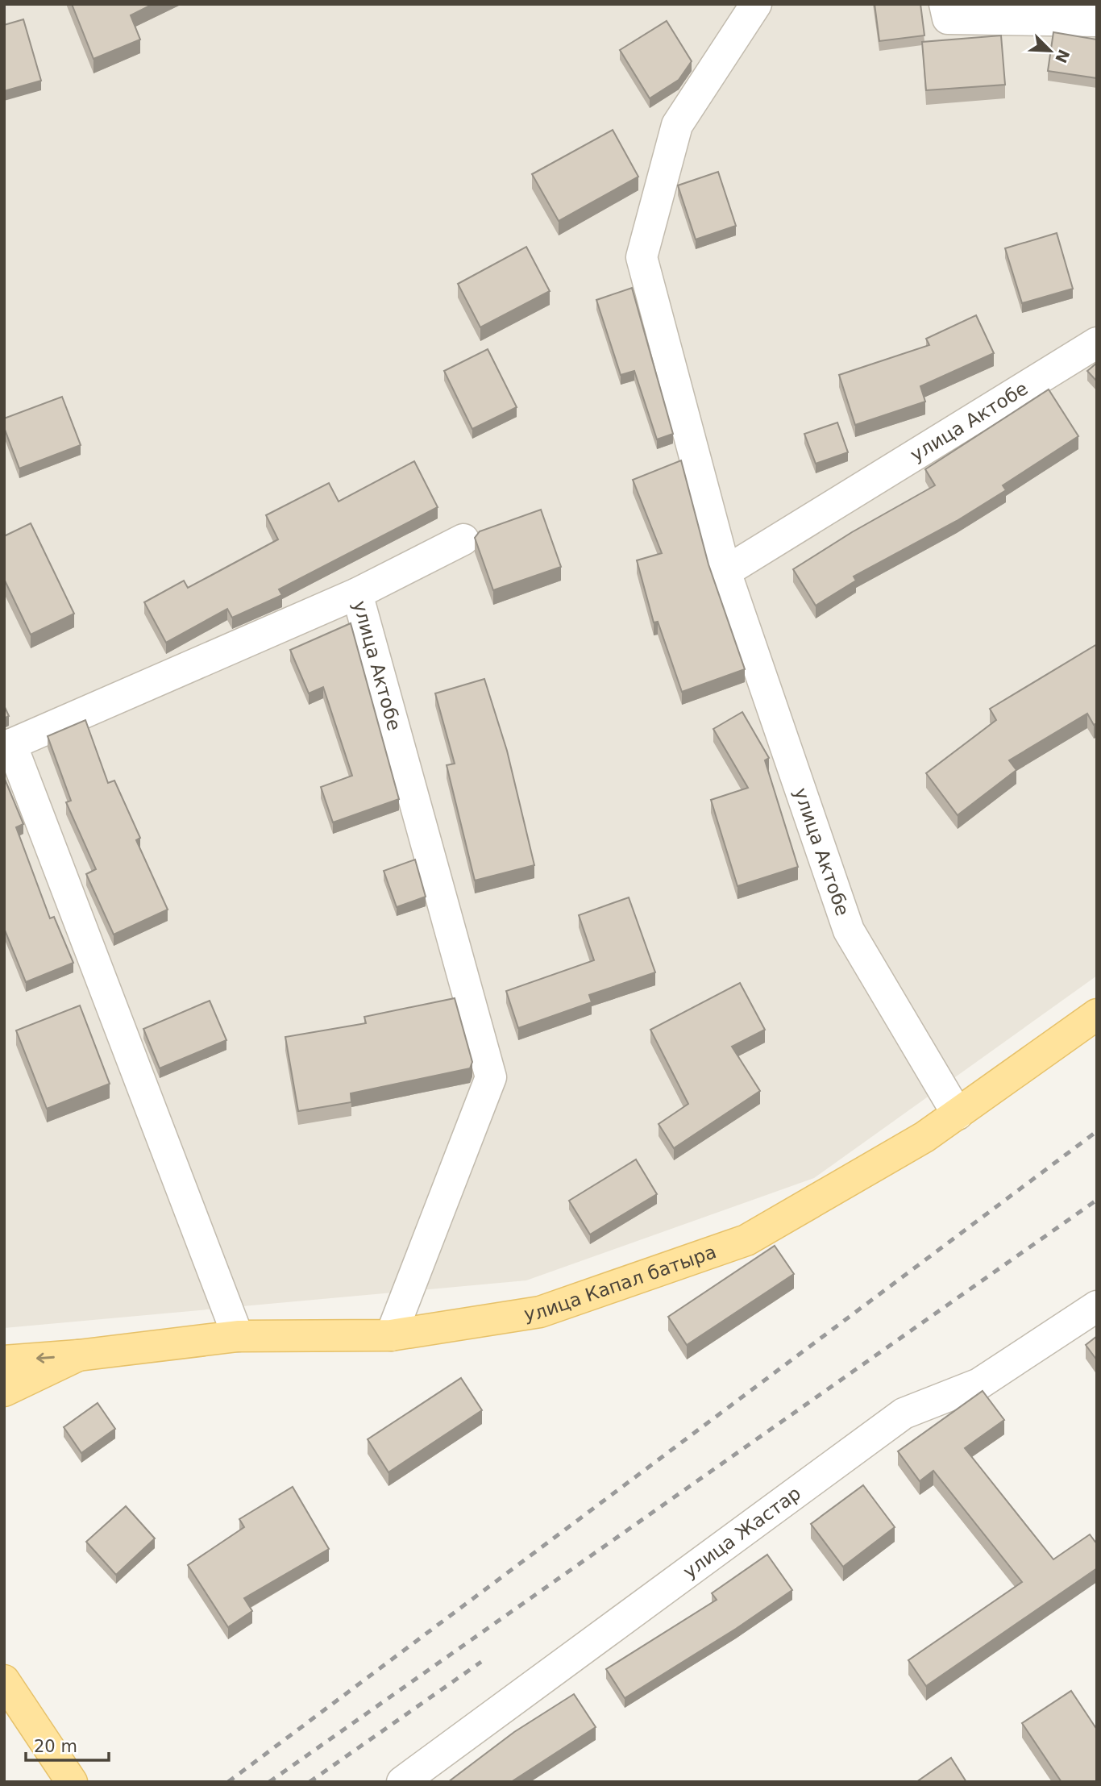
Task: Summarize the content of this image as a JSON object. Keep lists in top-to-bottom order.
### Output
{
  "streets": {
    "main road": ["улица Капал батыра"],
    "street": ["улица Актобе", "улица Жастар"]
  },
  "crossings": [
    ["улица Актобе", "улица Капал батыра"]
  ],
  "scale_bar": "20 m",
  "north": "bottom right"
}
